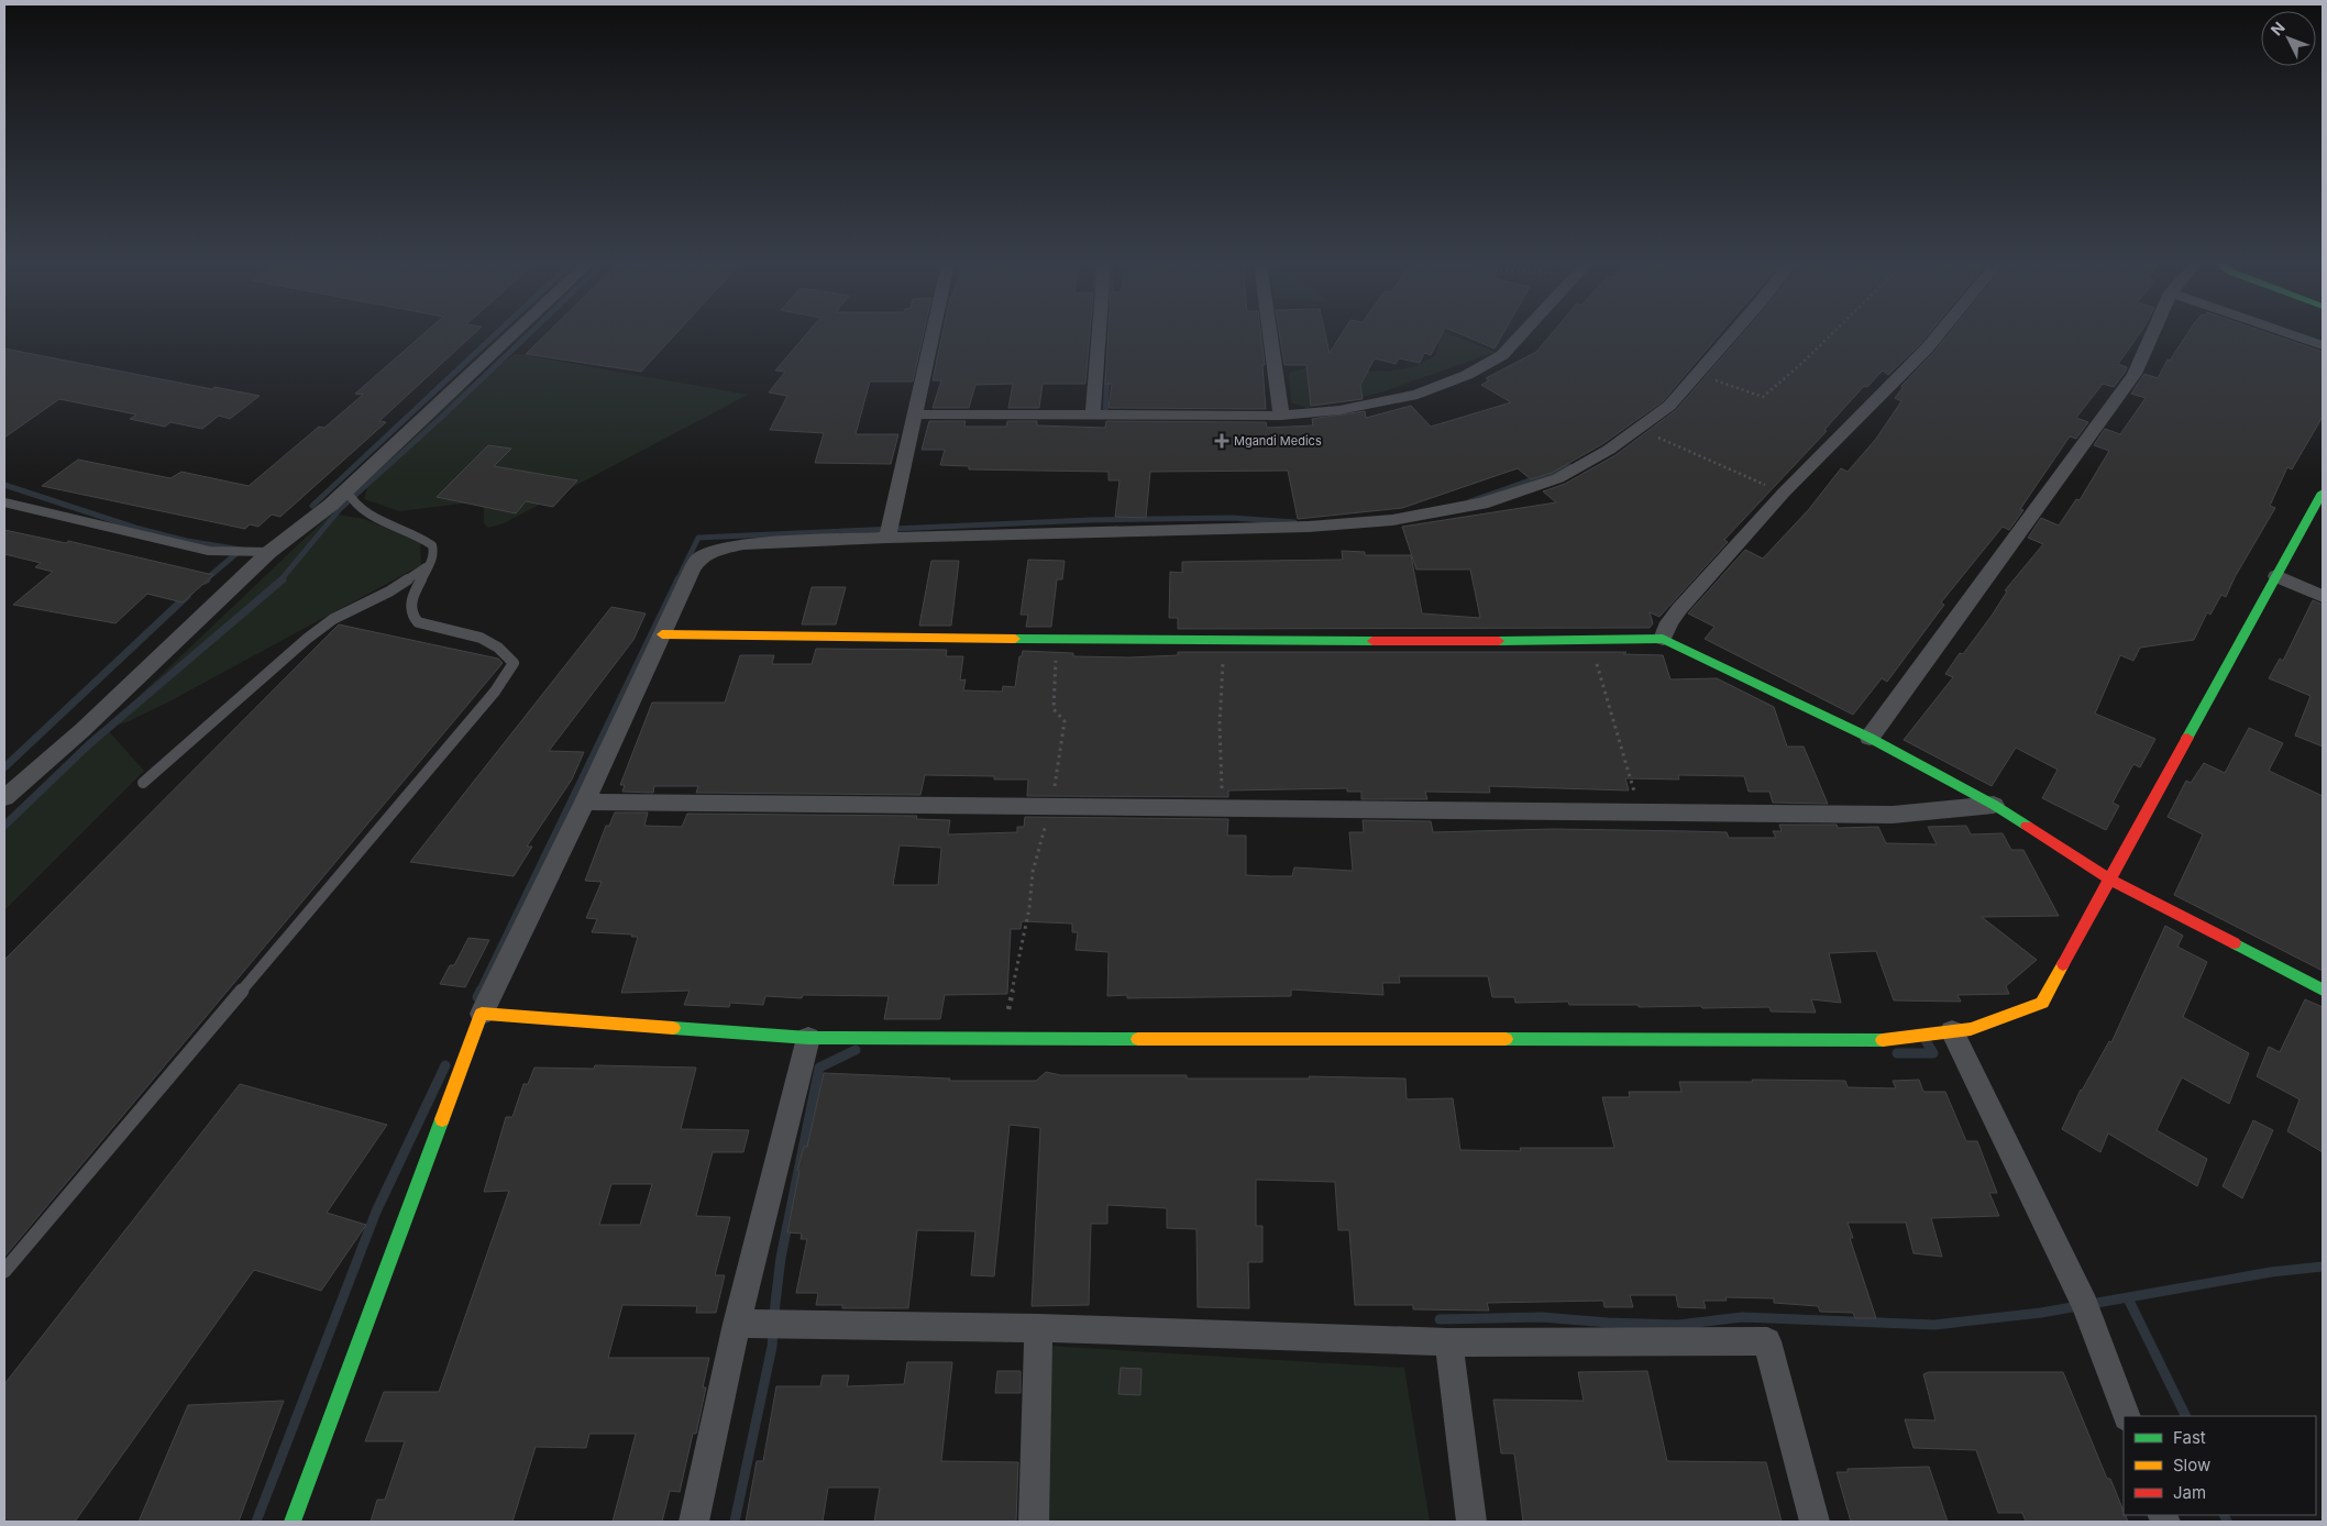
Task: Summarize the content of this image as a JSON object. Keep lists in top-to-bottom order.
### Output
{
  "places": {
    "health": ["Mgandi Medics"]
  },
  "legend": ["Fast", "Slow", "Jam"],
  "north": "top left"
}
